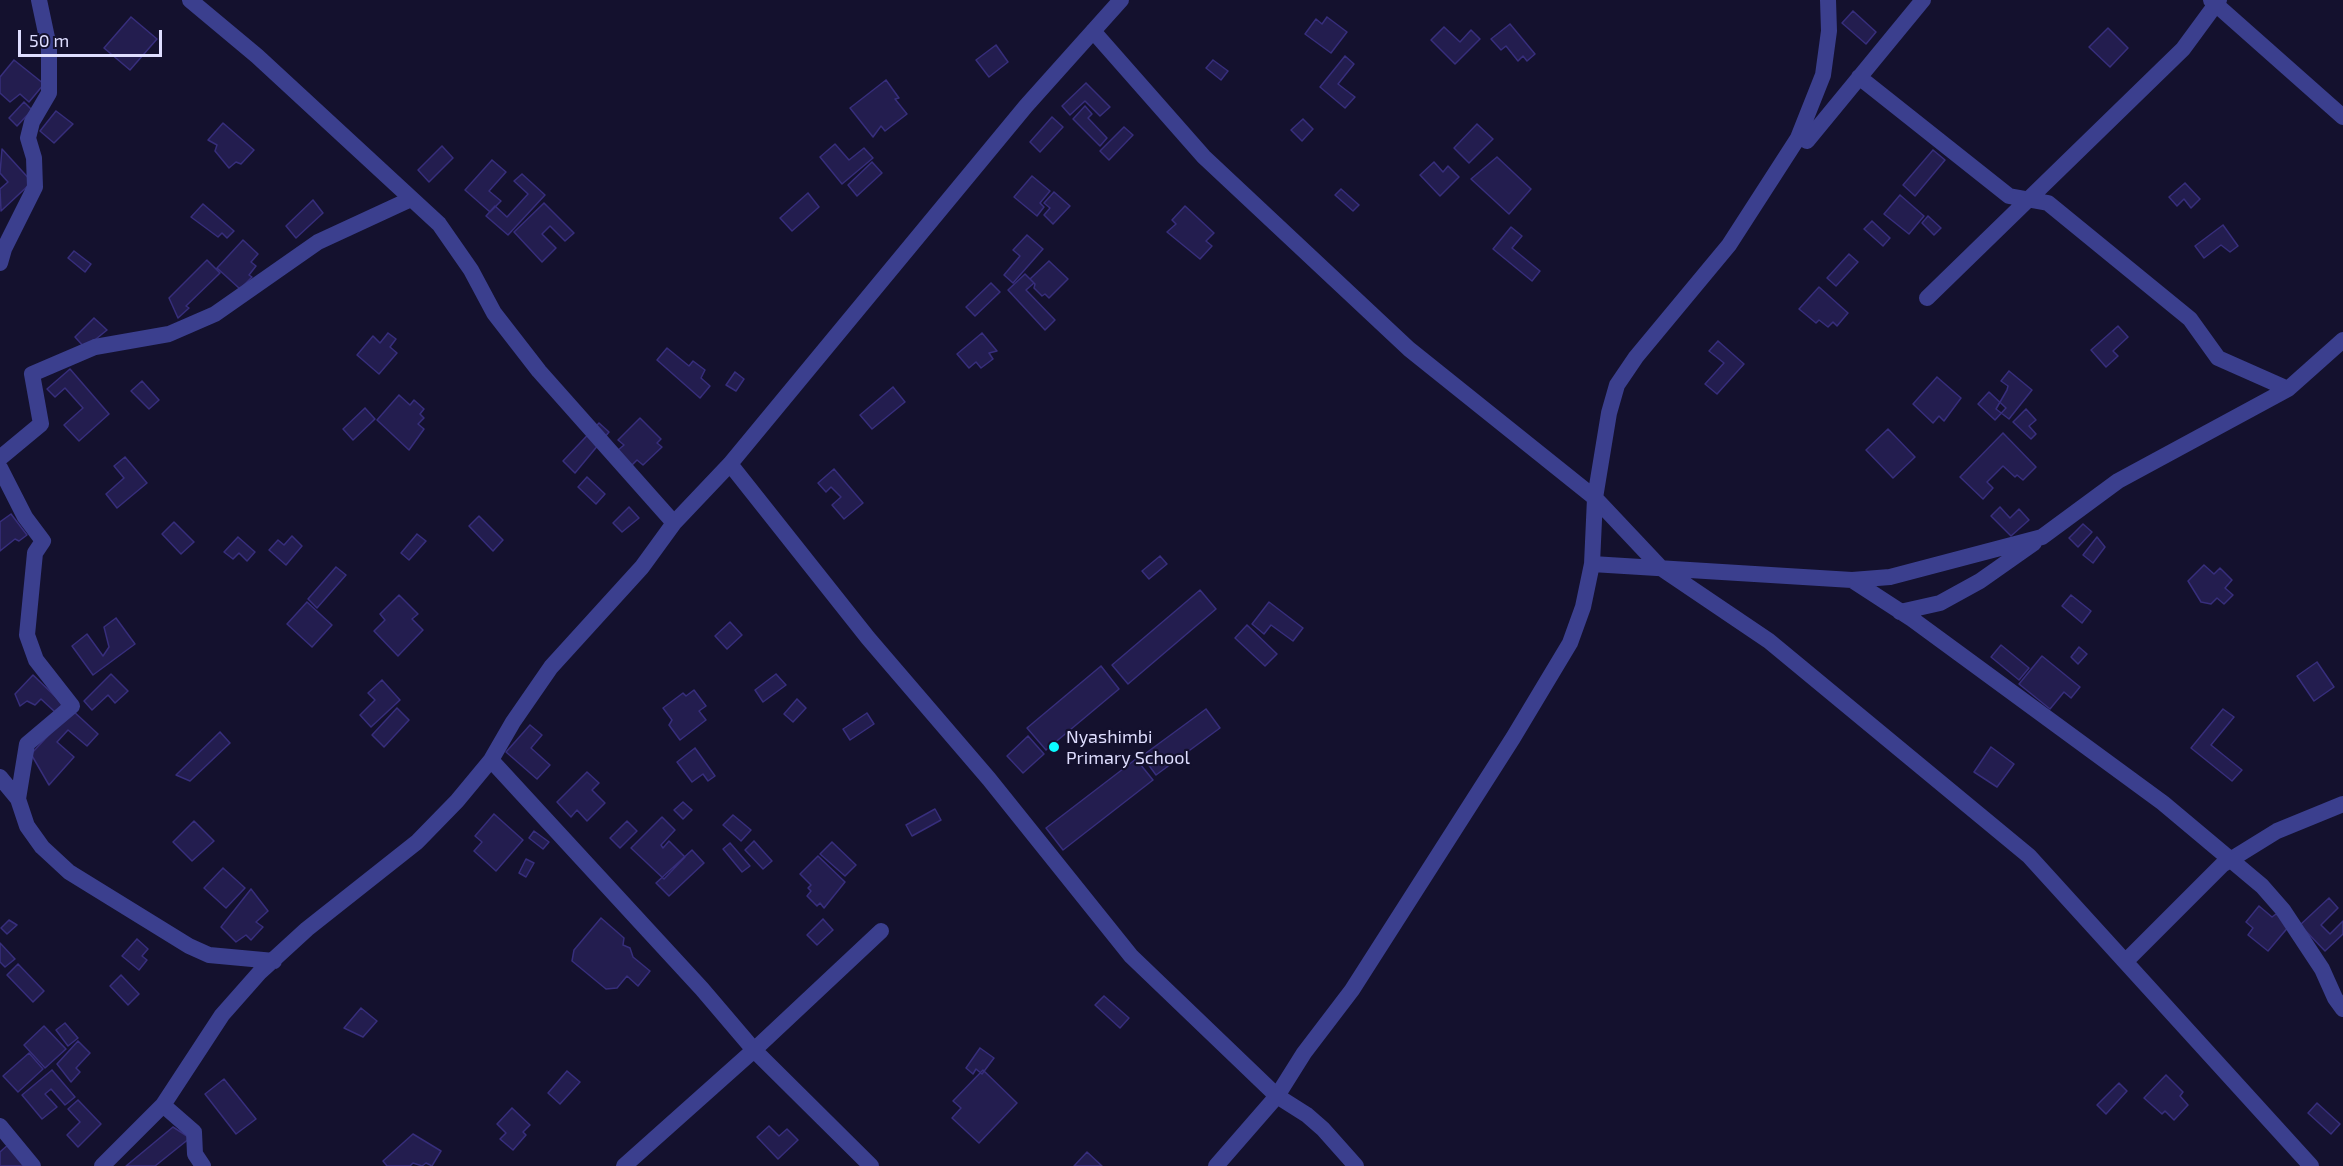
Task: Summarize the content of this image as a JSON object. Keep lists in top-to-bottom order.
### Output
{
  "places": ["Nyashimbi Primary School"],
  "scale_bar": "50 m"
}
